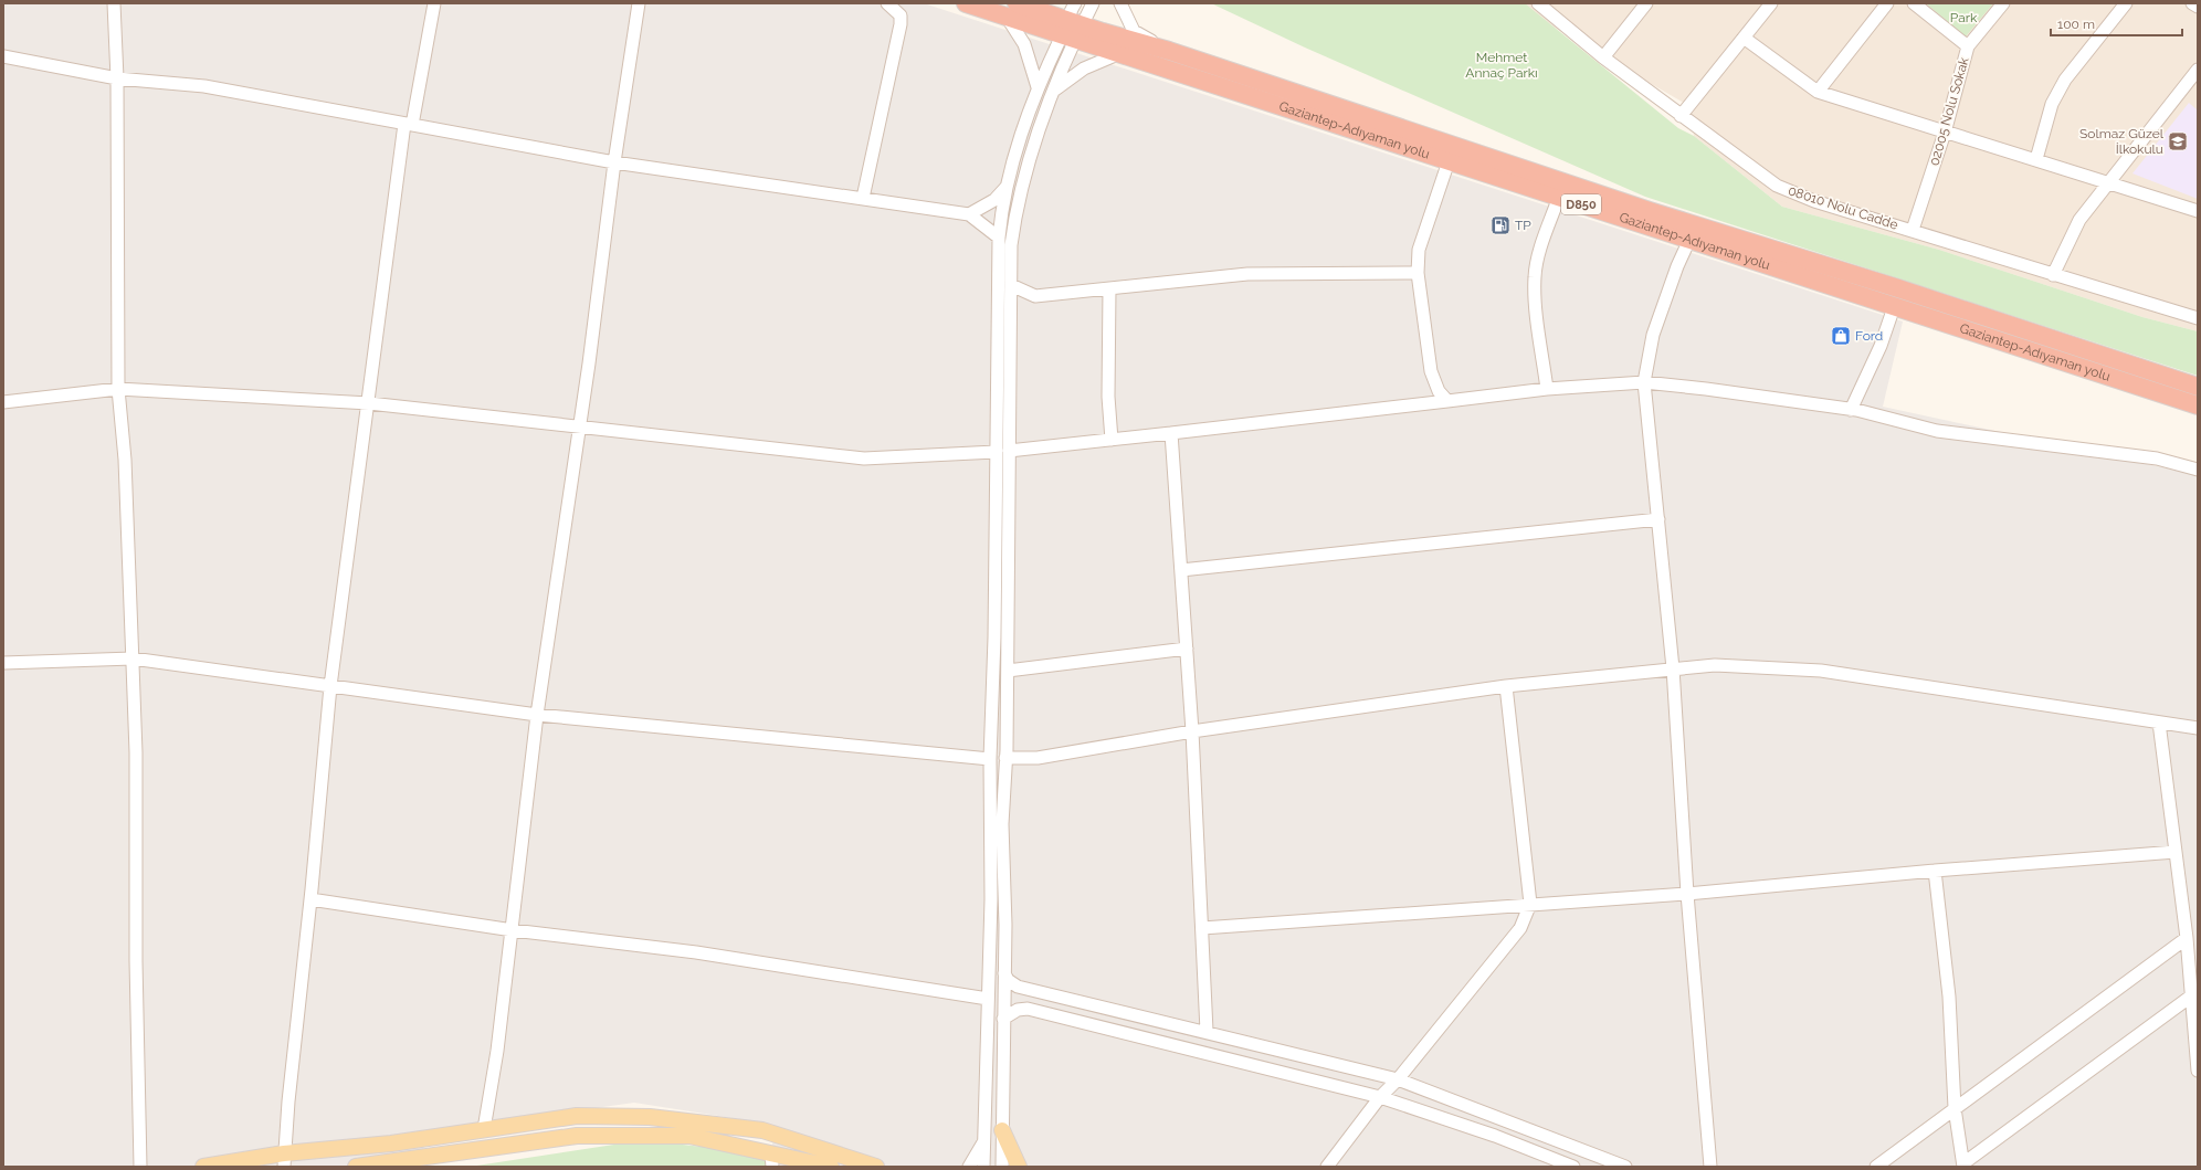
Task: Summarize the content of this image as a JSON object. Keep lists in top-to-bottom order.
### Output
{
  "streets": {
    "highway": ["Gaziantep-Adıyaman yolu", "D850"],
    "street": ["02005 Nolu Sokak", "08010 Nolu Cadde"]
  },
  "crossings": [
    ["02005 Nolu Sokak", "08010 Nolu Cadde"]
  ],
  "parks": ["Park", "Mehmet Annaç Parkı"],
  "places": {
    "school or university": ["Solmaz Güzel İlkokulu"],
    "fuel station": ["TP"],
    "shop": ["Ford"]
  },
  "scale_bar": "100 m"
}
